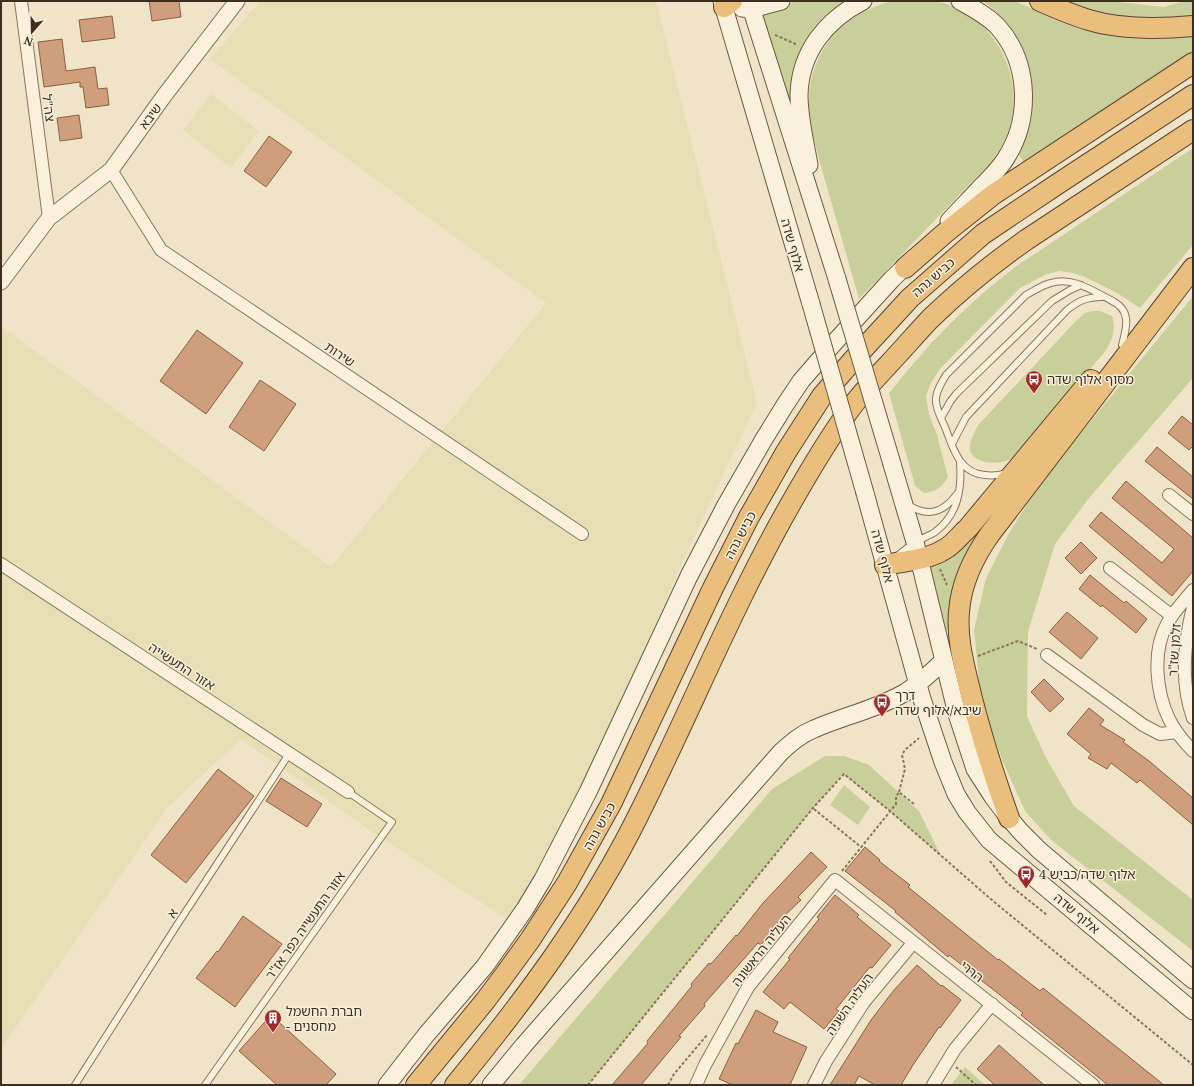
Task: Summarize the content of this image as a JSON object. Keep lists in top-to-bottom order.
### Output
{
  "streets": {
    "highway": ["כביש גהה"],
    "main road": ["אלוף שדה"],
    "street": [
      "צה\"ל",
      "שיבא",
      "שירות",
      "זלמן שז\"ר",
      "אזור התעשייה",
      "העליה הראשונה",
      "הררי",
      "העליה השניה"
    ],
    "lane": ["א", "אזור התעשייה כפר אז\"ר"]
  },
  "crossings": [
    ["צה\"ל", "שיבא"],
    ["שיבא", "שירות"],
    ["אזור התעשייה", "א"],
    ["אזור התעשייה", "אזור התעשייה כפר אז\"ר"],
    ["העליה הראשונה", "הררי"],
    ["הררי", "העליה השניה"]
  ],
  "places": {
    "bus stop": ["מסוף אלוף שדה", "דרך שיבא/אלוף שדה", "אלוף שדה/כביש 4"],
    "building": ["חברת החשמל - מחסנים"]
  },
  "north": "bottom"
}
